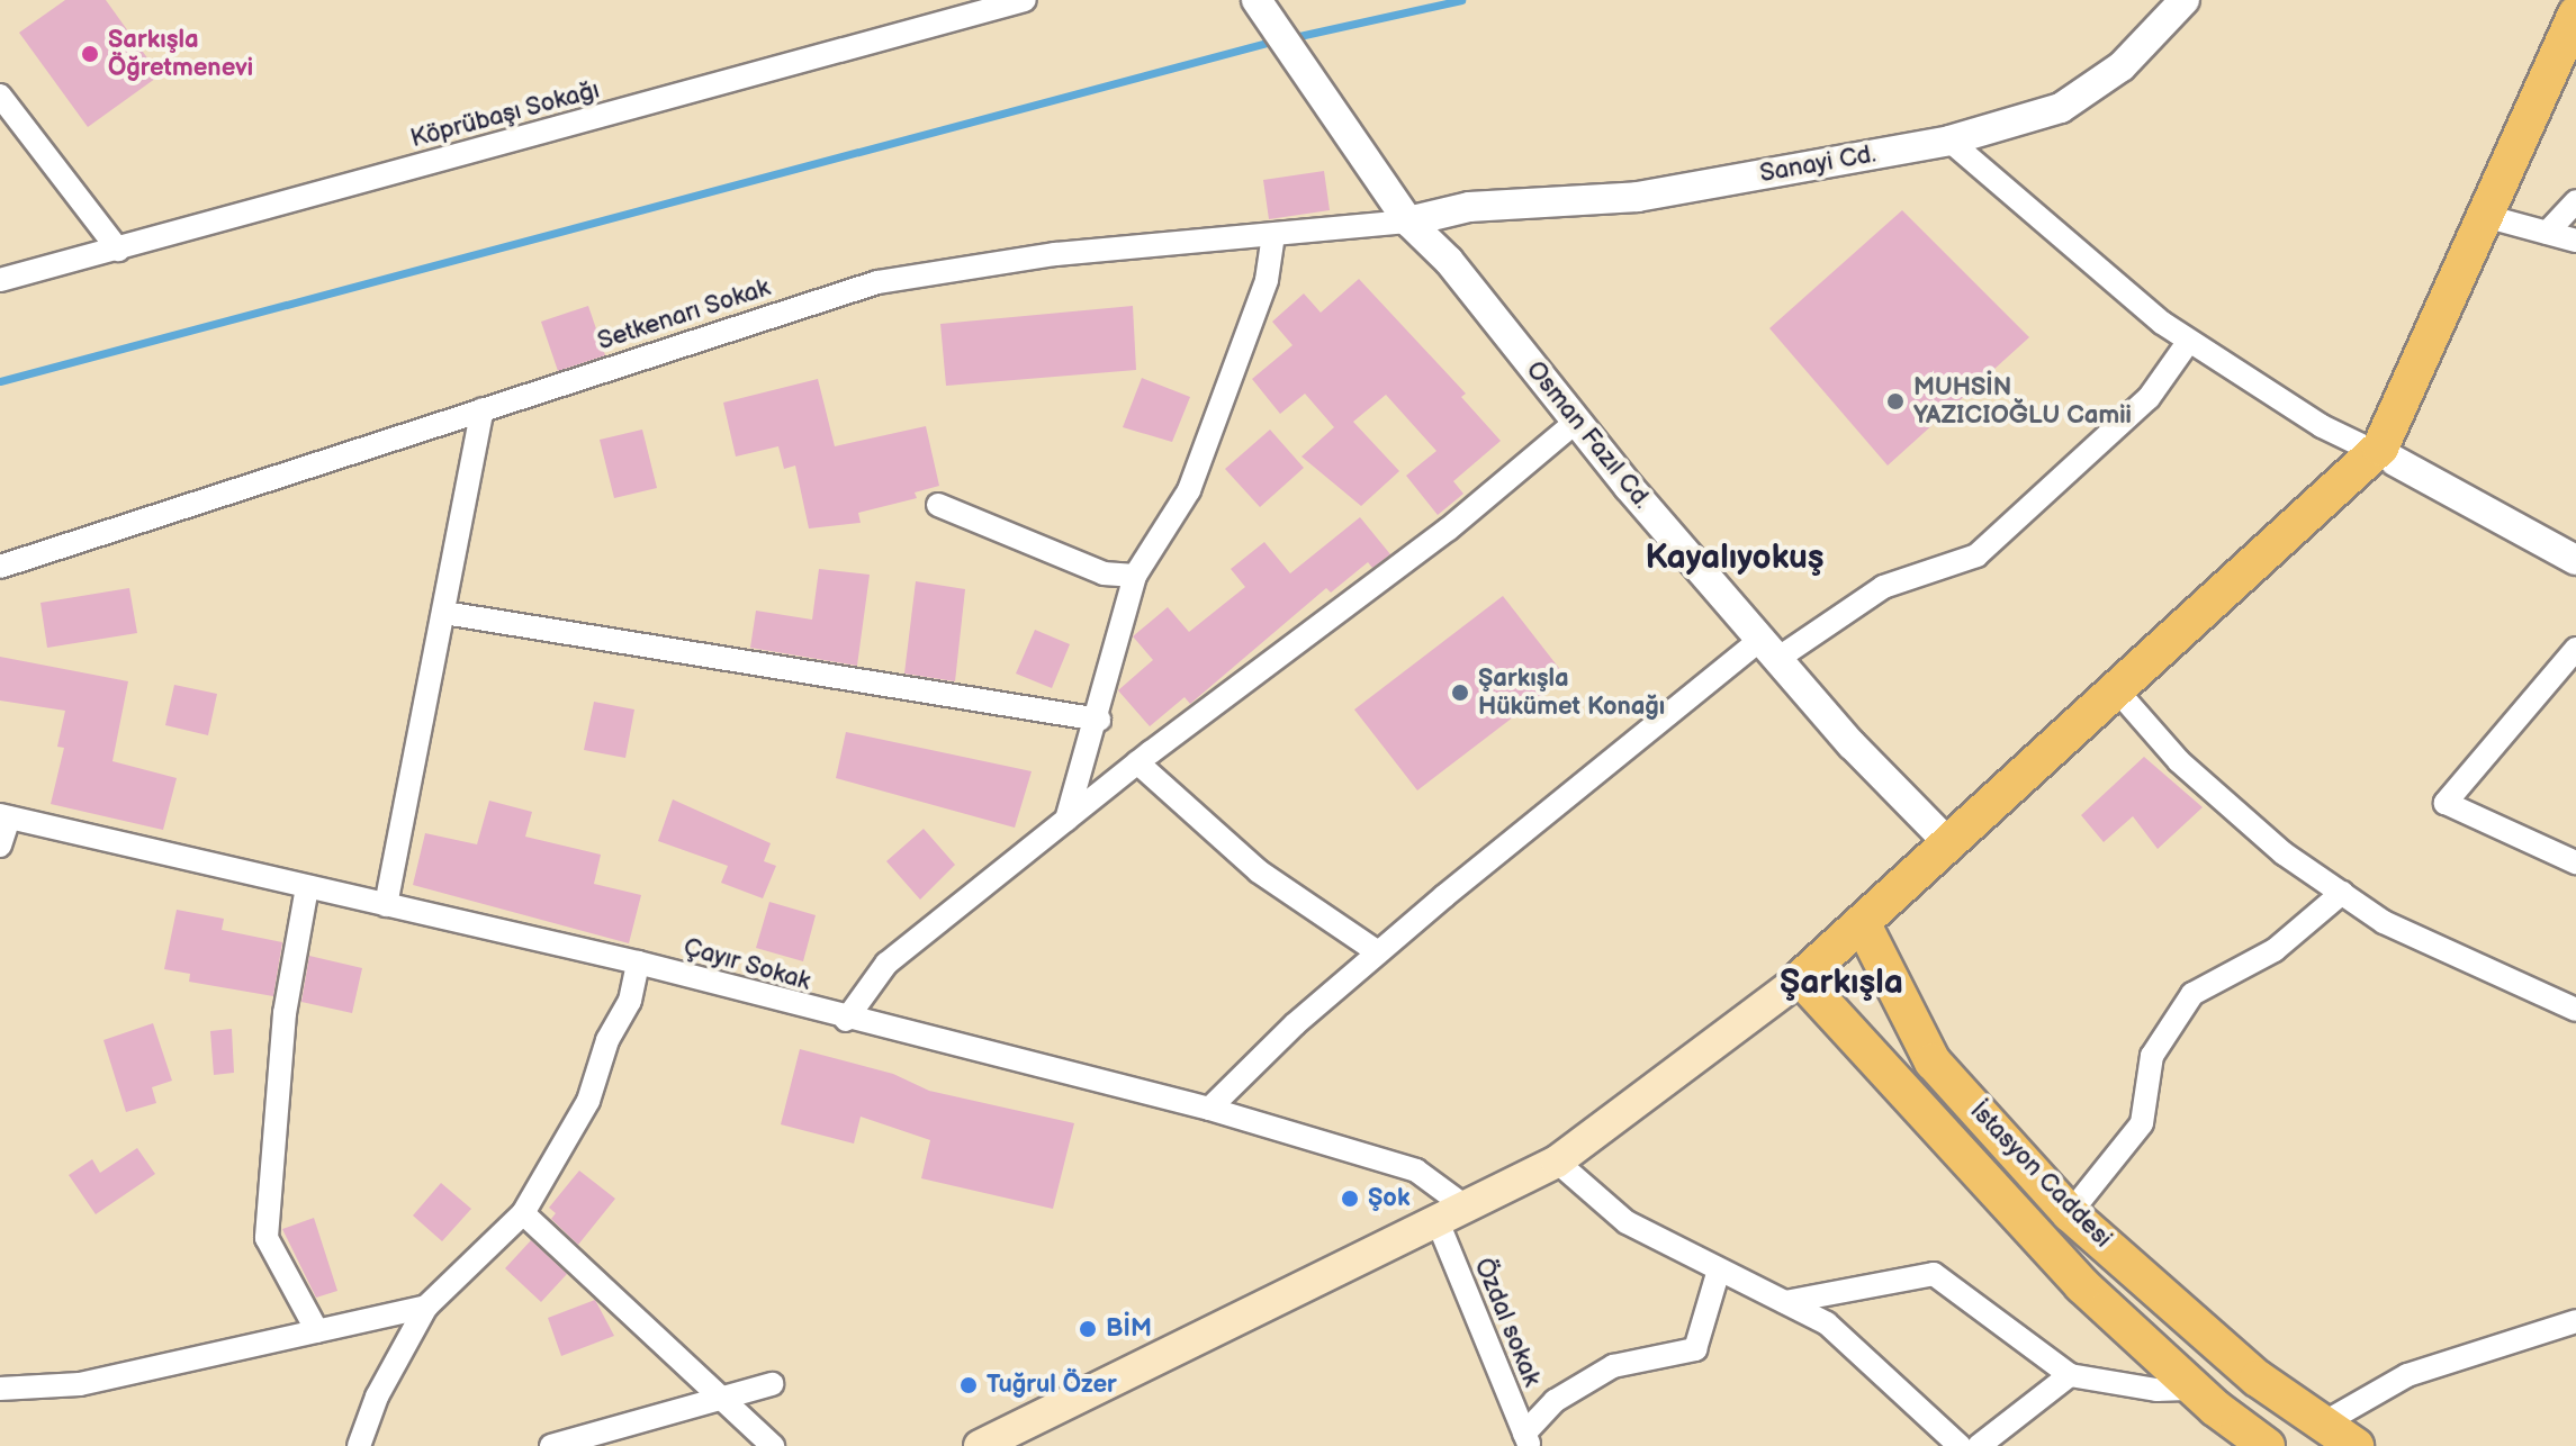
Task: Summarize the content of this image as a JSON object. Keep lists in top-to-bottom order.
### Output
{
  "streets": {
    "main road": ["İstasyon Caddesi"],
    "street": [
      "Köprübaşı Sokağı",
      "Sanayi Cd.",
      "Setkenarı Sokak",
      "Osman Fazıl Cd.",
      "Çayır Sokak",
      "Özdal sokak"
    ]
  },
  "crossings": [
    ["Sanayi Cd.", "Setkenarı Sokak"],
    ["Sanayi Cd.", "Osman Fazıl Cd."],
    ["Setkenarı Sokak", "Osman Fazıl Cd."],
    ["Çayır Sokak", "Özdal sokak"]
  ],
  "districts": ["Kayalıyokuş", "Şarkışla"],
  "places": [
    "Şarkışla Öğretmenevi",
    "MUHSİN YAZICIOĞLU Camii",
    "Şarkışla Hükümet Konağı",
    "Şok",
    "BİM",
    "Tuğrul Özer"
  ]
}
